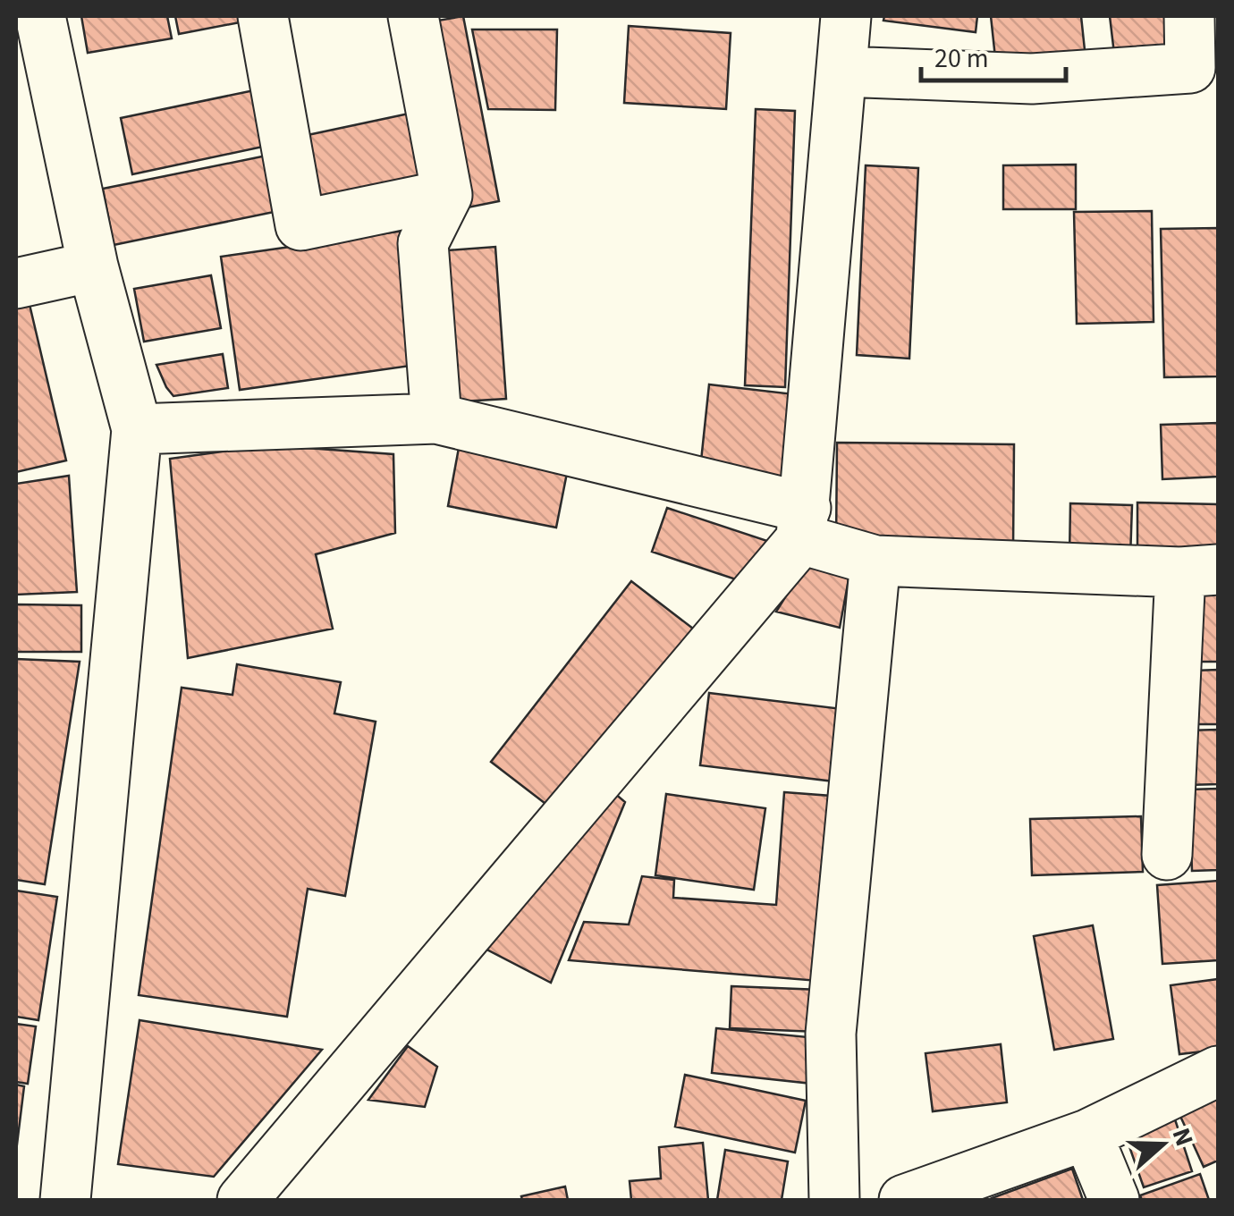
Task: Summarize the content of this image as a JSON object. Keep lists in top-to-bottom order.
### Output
{
  "scale_bar": "20 m",
  "north": "right"
}
